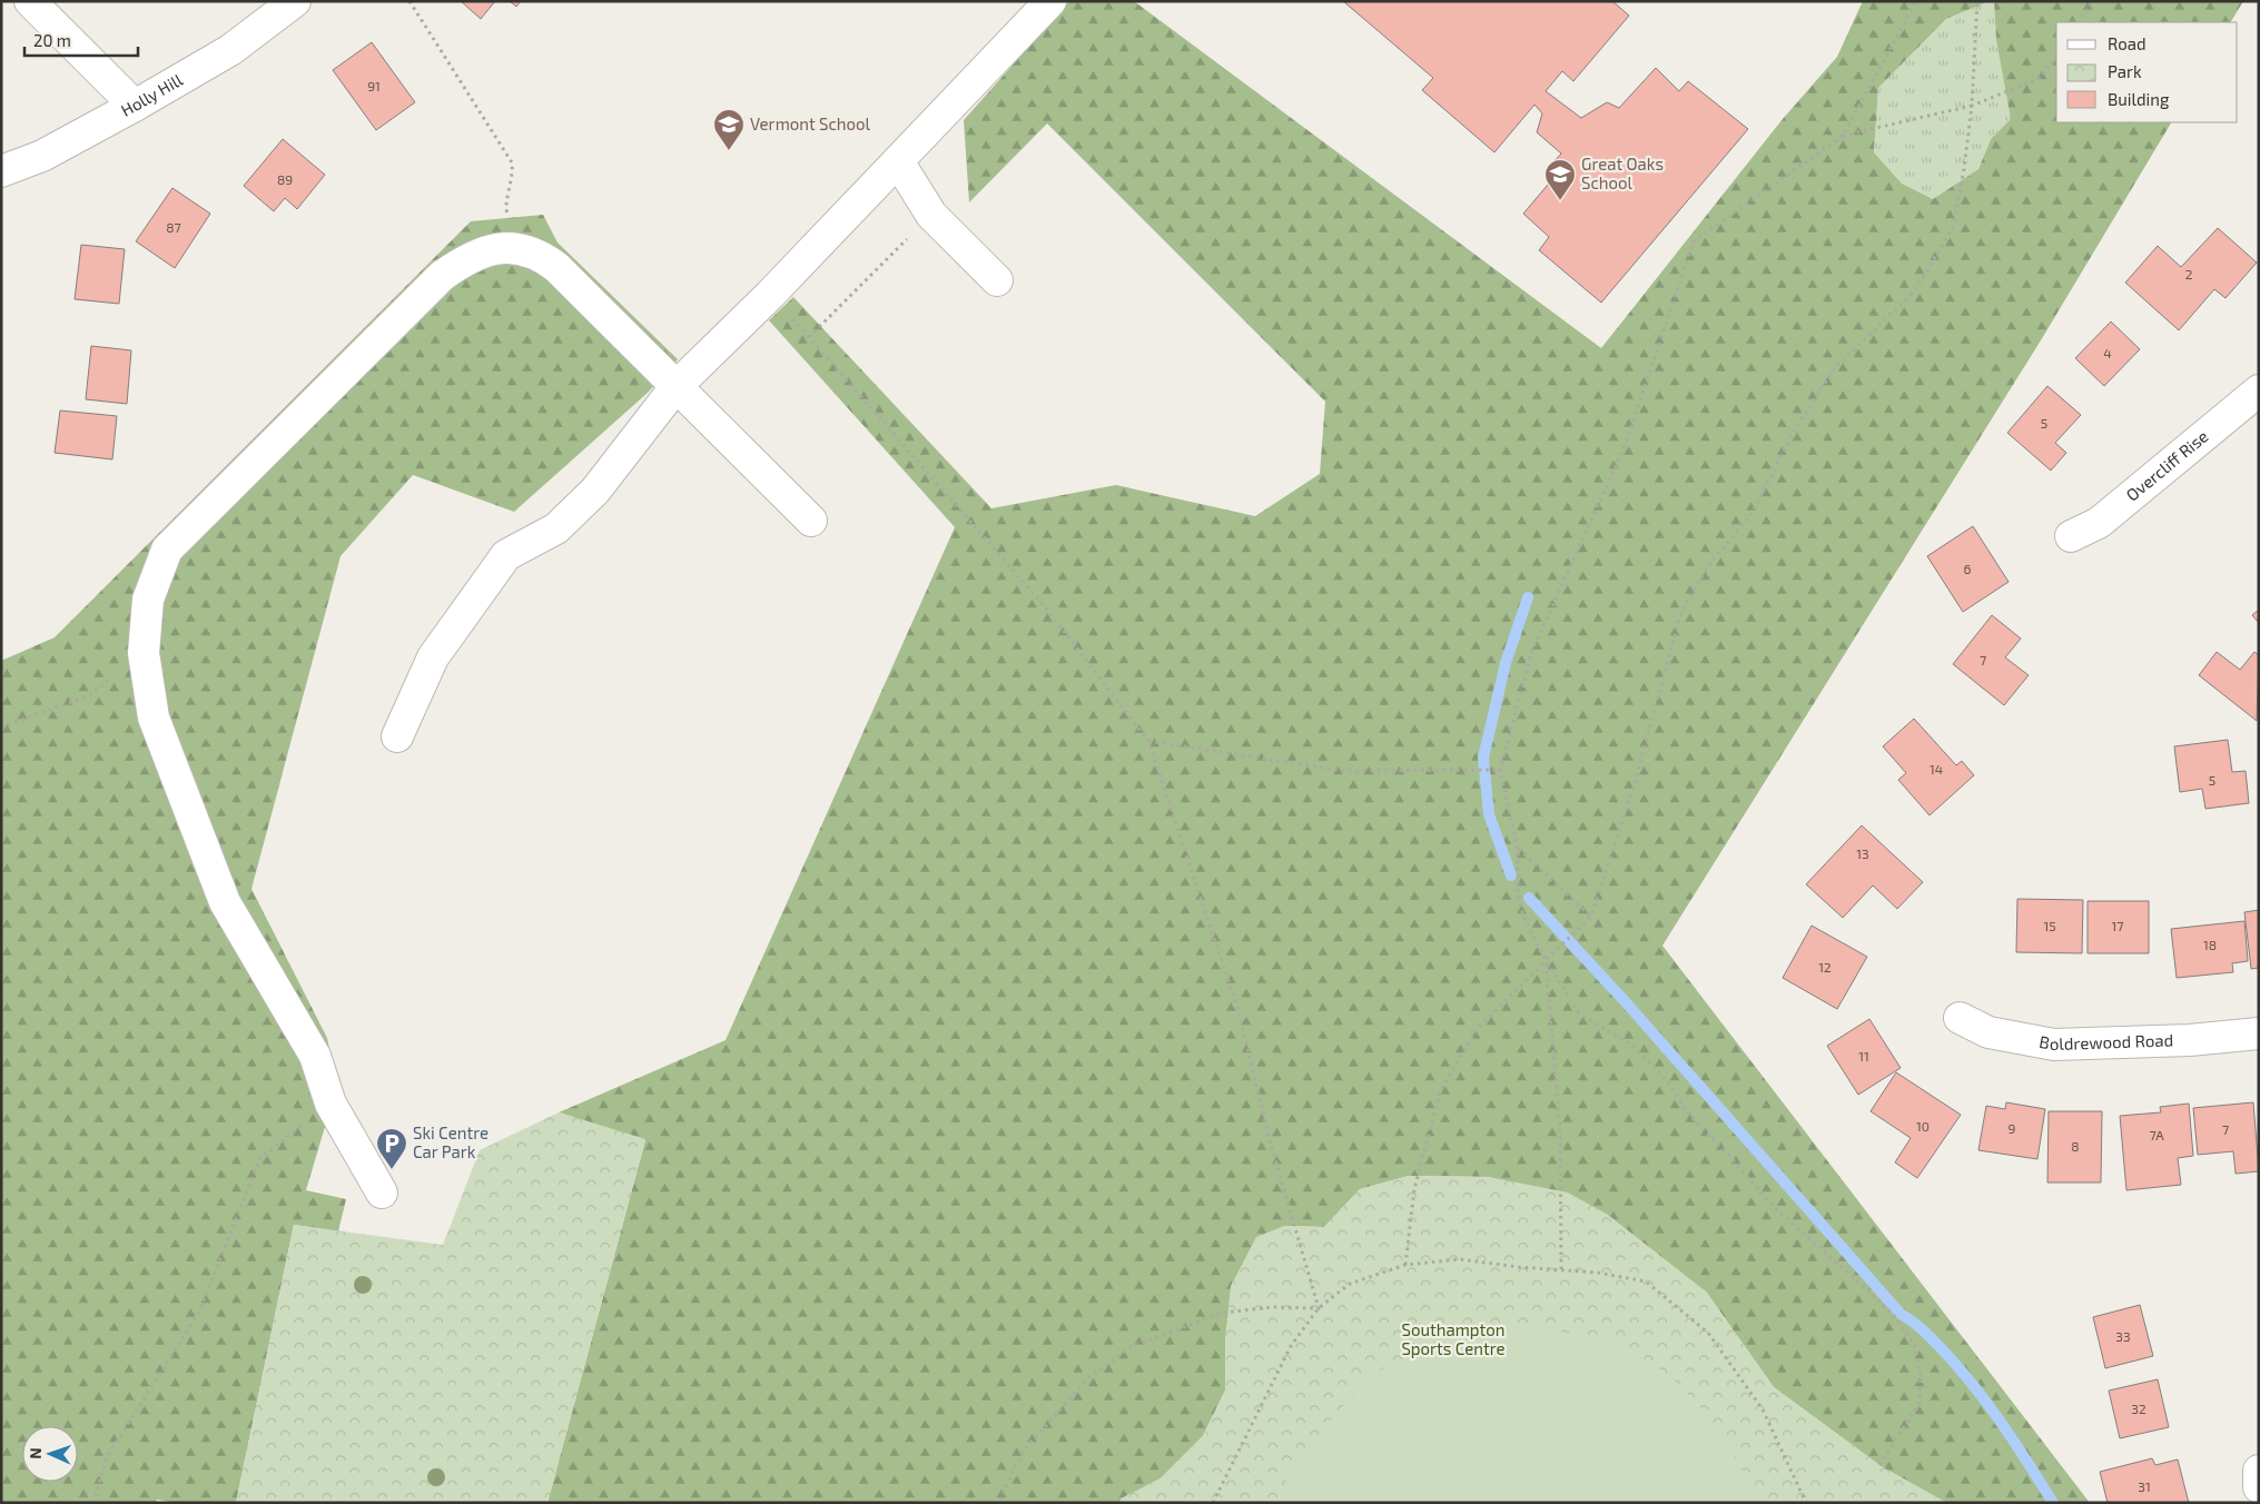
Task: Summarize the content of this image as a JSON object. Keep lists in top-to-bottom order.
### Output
{
  "streets": {
    "street": ["Holly Hill", "Overcliff Rise", "Boldrewood Road"]
  },
  "parks": ["Southampton Sports Centre"],
  "places": {
    "school or university": ["Vermont School", "Great Oaks School"],
    "parking": ["Ski Centre Car Park"]
  },
  "house_numbers": [
    "91",
    "89",
    "87",
    "2",
    "4",
    "5",
    "6",
    "7",
    "14",
    "5",
    "13",
    "15",
    "17",
    "18",
    "12",
    "11",
    "10",
    "9",
    "7",
    "7A",
    "8",
    "33",
    "32",
    "31"
  ],
  "legend": ["Road", "Park", "Building"],
  "scale_bar": "20 m",
  "north": "left"
}
